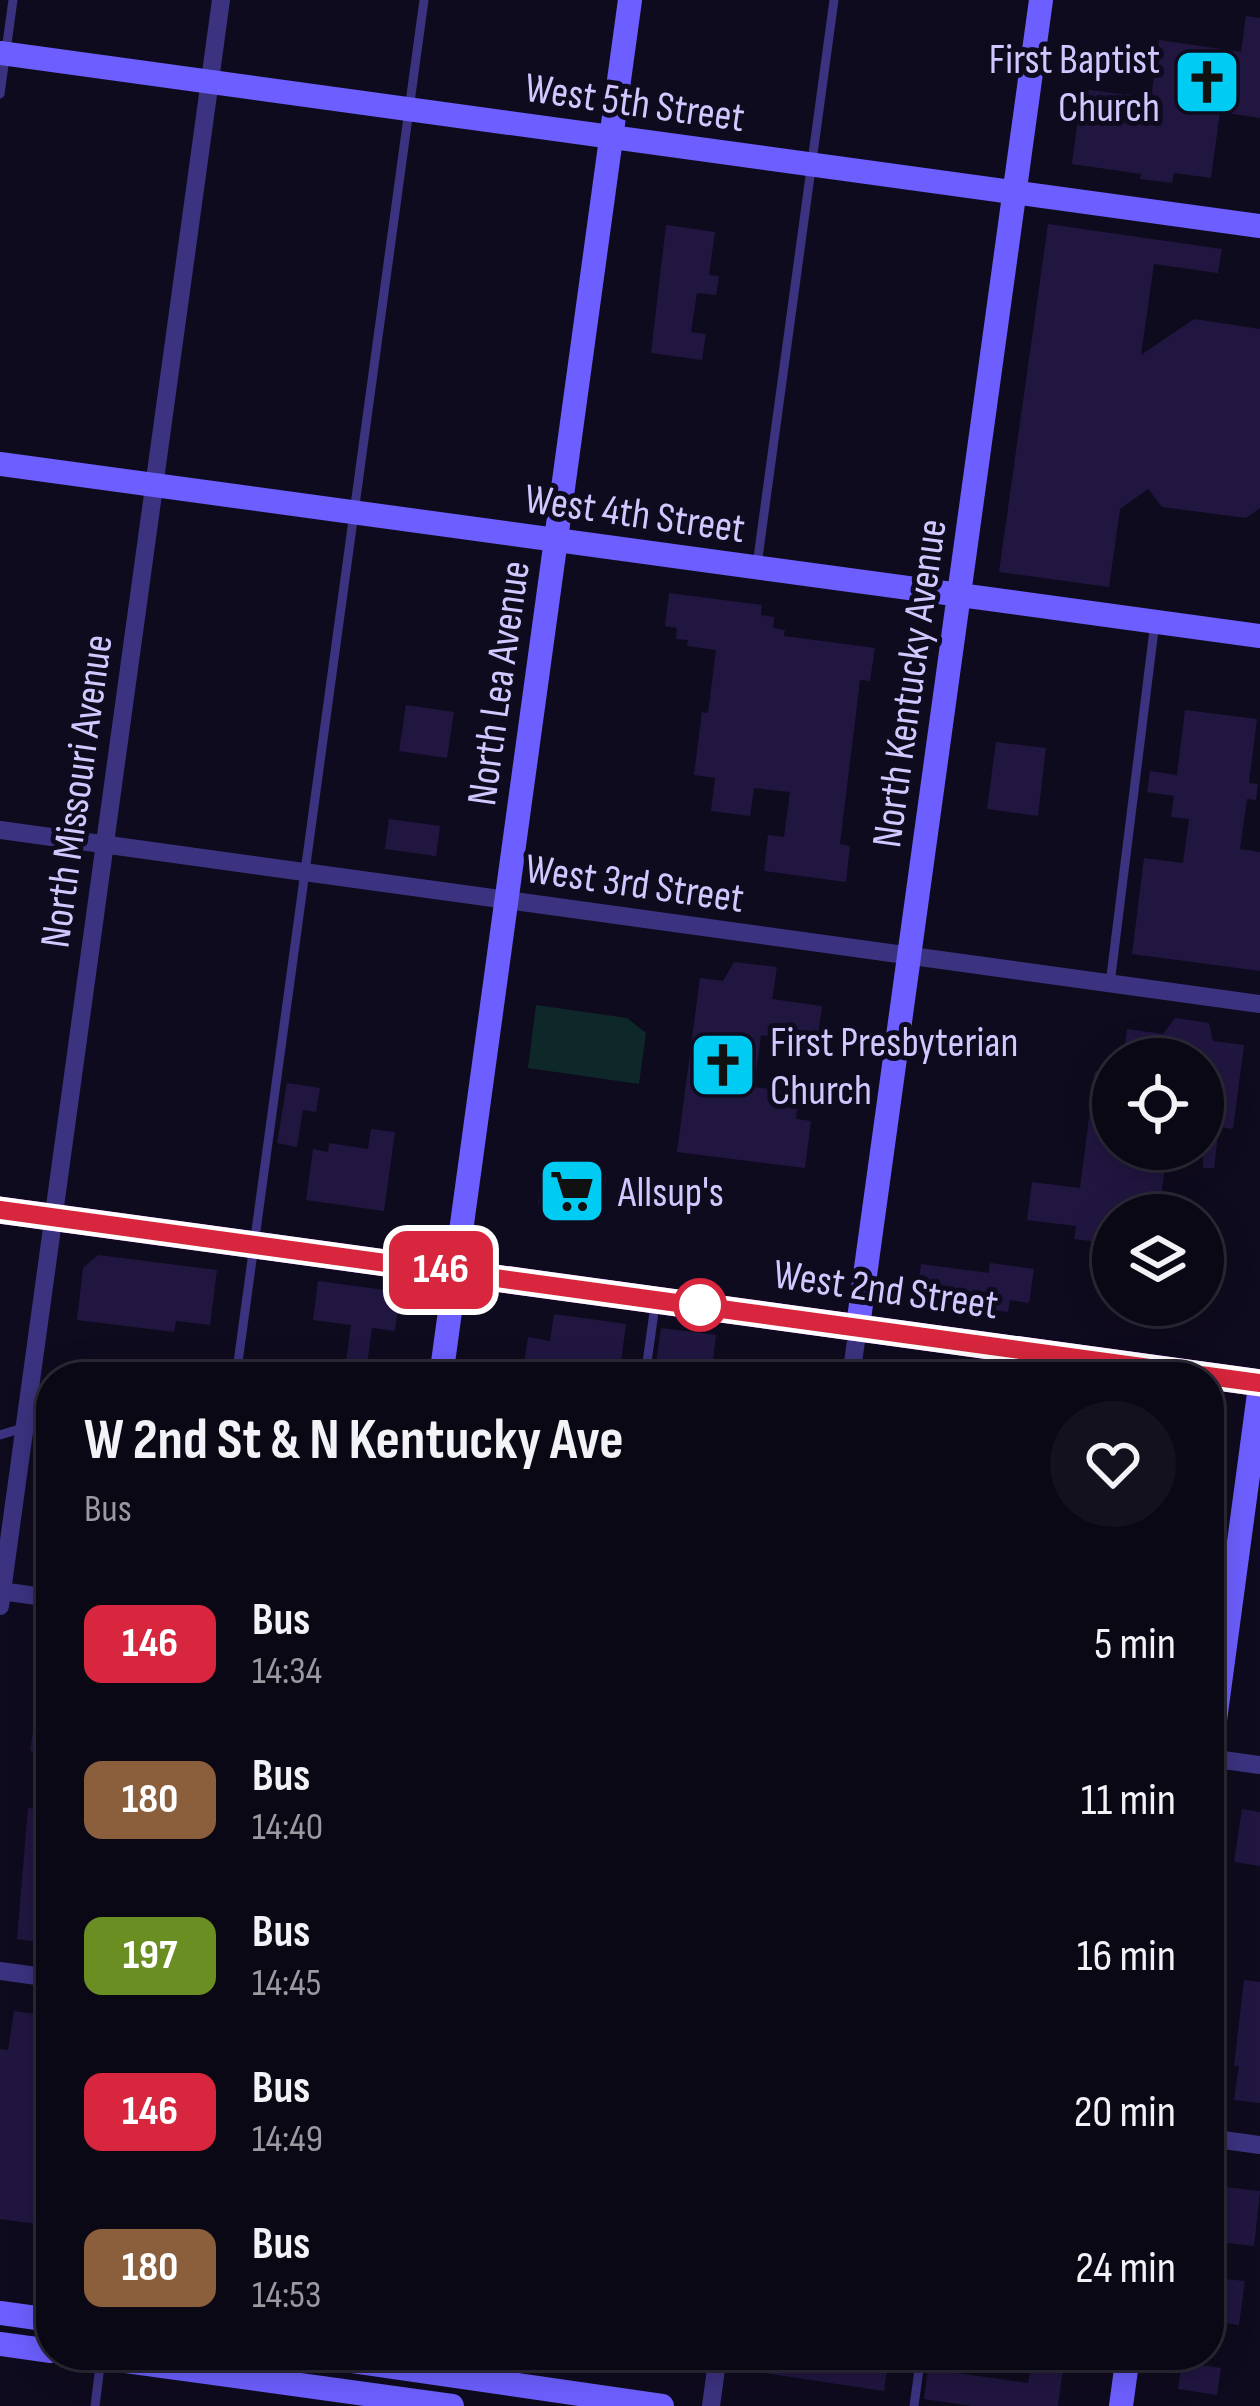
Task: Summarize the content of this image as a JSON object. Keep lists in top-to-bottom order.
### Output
{
  "streets": {
    "main road": ["West 2nd Street"],
    "street": [
      "West 5th Street",
      "West 4th Street",
      "North Lea Avenue",
      "North Kentucky Avenue",
      "North Missouri Avenue",
      "West 3rd Street"
    ]
  },
  "crossings": [
    ["West 5th Street", "North Lea Avenue"],
    ["West 5th Street", "North Kentucky Avenue"],
    ["West 5th Street", "North Missouri Avenue"],
    ["West 4th Street", "North Lea Avenue"],
    ["West 4th Street", "North Kentucky Avenue"],
    ["West 4th Street", "North Missouri Avenue"],
    ["North Lea Avenue", "West 3rd Street"],
    ["North Lea Avenue", "West 2nd Street"],
    ["North Kentucky Avenue", "West 3rd Street"],
    ["North Kentucky Avenue", "West 2nd Street"],
    ["North Missouri Avenue", "West 3rd Street"],
    ["North Missouri Avenue", "West 2nd Street"]
  ],
  "places": {
    "church": ["First Baptist Church", "First Presbyterian Church"],
    "supermarket": ["Allsup's"]
  },
  "lines": ["bus line 146"],
  "page": {
    "on_map": "146",
    "heading": ["W 2nd St & N Kentucky Ave", "Bus"],
    "list": [
      {
        "mark": "146",
        "name": "Bus",
        "note": "14:34",
        "value": "5 min"
      },
      {
        "mark": "180",
        "name": "Bus",
        "note": "14:40",
        "value": "11 min"
      },
      {
        "mark": "197",
        "name": "Bus",
        "note": "14:45",
        "value": "16 min"
      },
      {
        "mark": "146",
        "name": "Bus",
        "note": "14:49",
        "value": "20 min"
      },
      {
        "mark": "180",
        "name": "Bus",
        "note": "14:53",
        "value": "24 min"
      }
    ]
  }
}
